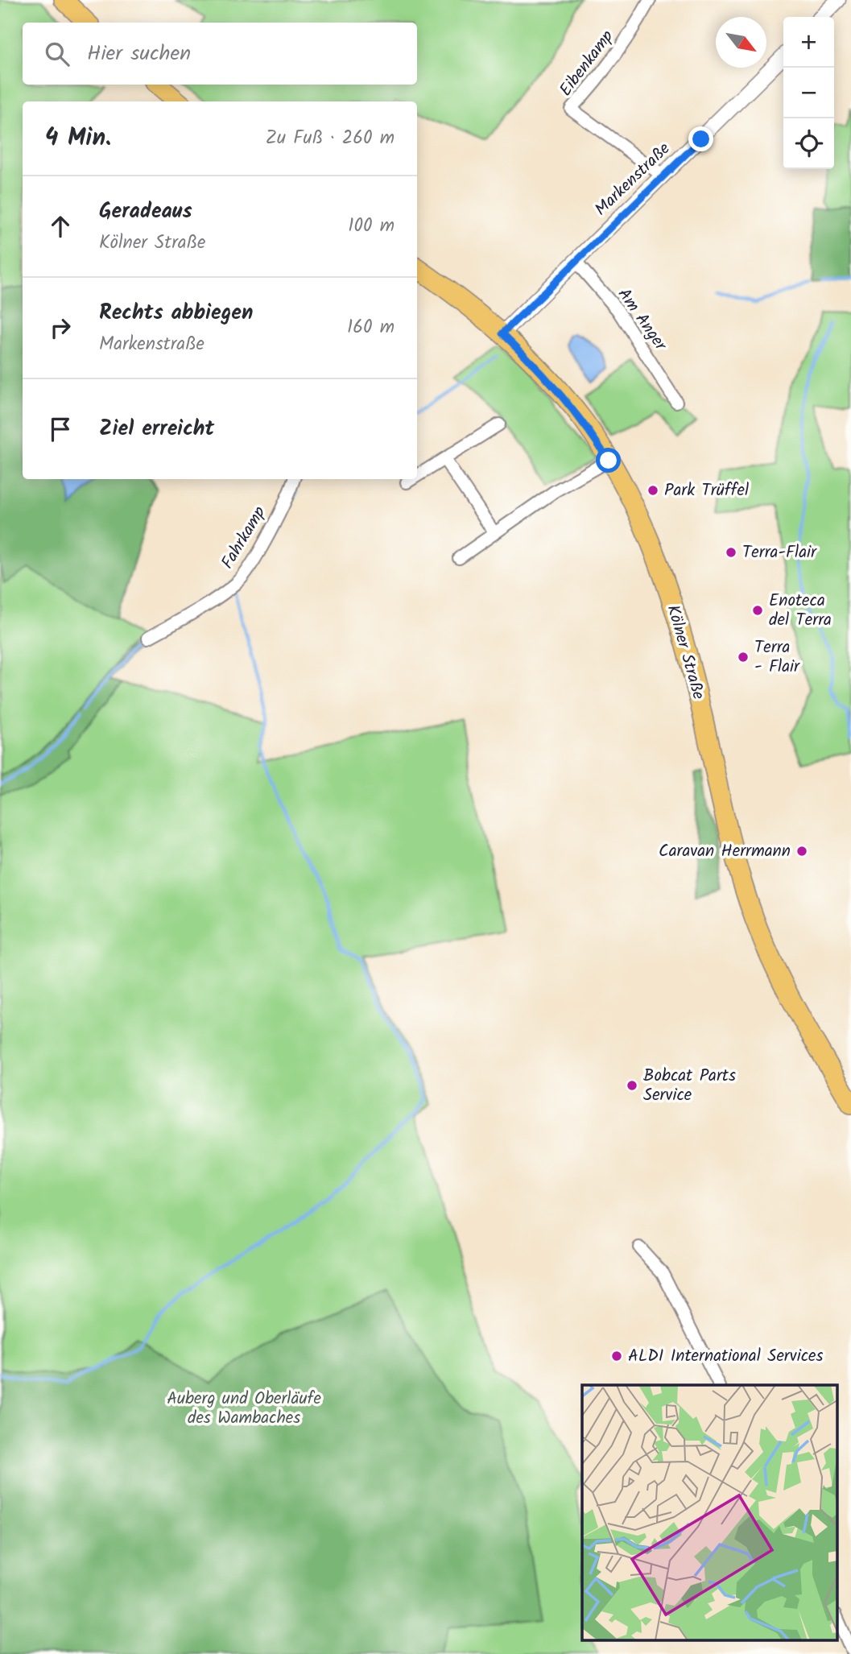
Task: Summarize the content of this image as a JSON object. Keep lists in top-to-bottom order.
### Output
{
  "streets": {
    "main road": ["Kölner Straße"],
    "street": [
      "Eibenkamp",
      "Markenstraße",
      "Am Anger",
      "Fahrkamp"
    ]
  },
  "crossings": [
    ["Eibenkamp", "Markenstraße"],
    ["Markenstraße", "Am Anger"],
    ["Markenstraße", "Kölner Straße"]
  ],
  "parks": ["Auberg und Oberläufe des Wambaches"],
  "places": [
    "Park Trüffel",
    "Terra-Flair",
    "Enoteca del Terra",
    "Terra - Flair",
    "Caravan Herrmann",
    "Bobcat Parts Service",
    "ALDI International Services"
  ],
  "north": "bottom right",
  "page": {
    "map_buttons": ["+", "−"],
    "search": "Hier suchen",
    "heading": ["4 Min.", "Zu Fuß · 260 m"],
    "list": [
      ["Geradeaus", "Kölner Straße", "100 m"],
      ["Rechts abbiegen", "Markenstraße", "160 m"],
      "Ziel erreicht"
    ]
  }
}
